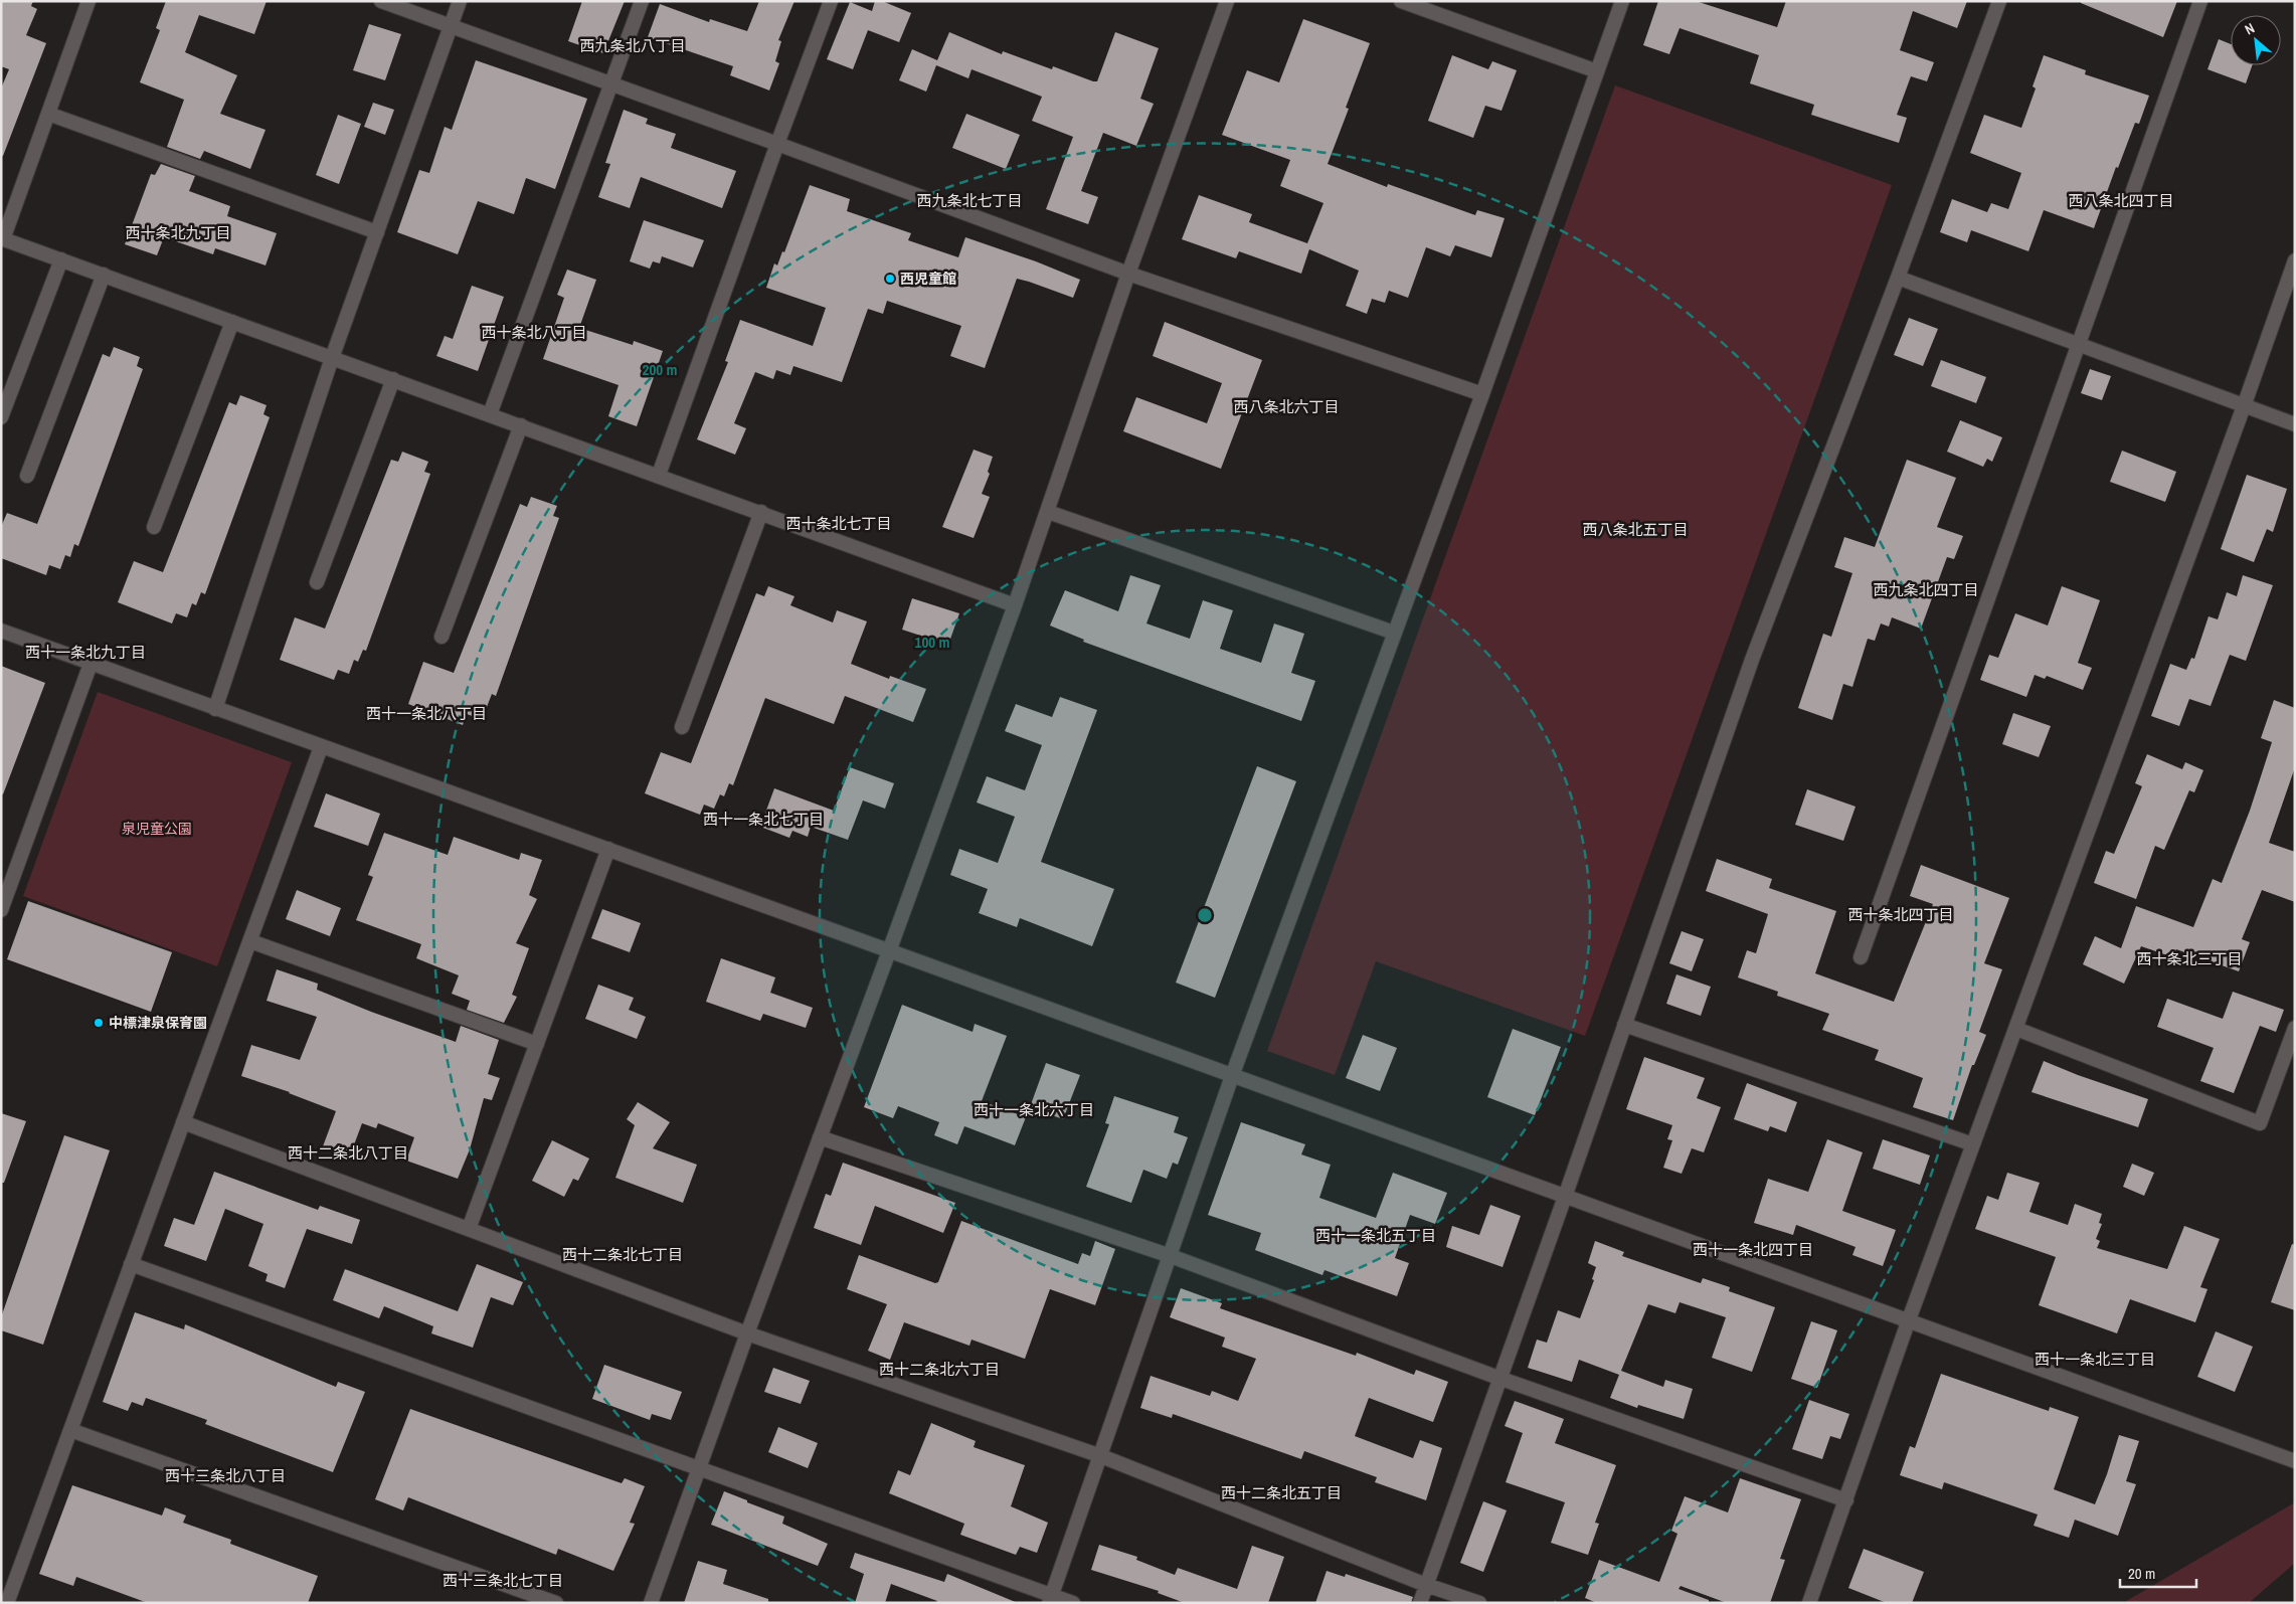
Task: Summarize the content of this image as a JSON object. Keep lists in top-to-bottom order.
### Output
{
  "districts": [
    "西九条北八丁目",
    "西九条北七丁目",
    "西八条北四丁目",
    "西十条北九丁目",
    "西十条北八丁目",
    "西八条北六丁目",
    "西十条北七丁目",
    "西八条北五丁目",
    "西九条北四丁目",
    "西十一条北九丁目",
    "西十一条北八丁目",
    "西十一条北七丁目",
    "西十条北四丁目",
    "西十条北三丁目",
    "西十一条北六丁目",
    "西十二条北八丁目",
    "西十一条北五丁目",
    "西十一条北四丁目",
    "西十二条北七丁目",
    "西十一条北三丁目",
    "西十二条北六丁目",
    "西十三条北八丁目",
    "西十二条北五丁目",
    "西十三条北七丁目"
  ],
  "parks": ["泉児童公園"],
  "places": ["西児童館", "中標津泉保育園"],
  "scale_bar": "20 m",
  "north": "top left",
  "rings": ["200 m", "100 m"]
}
